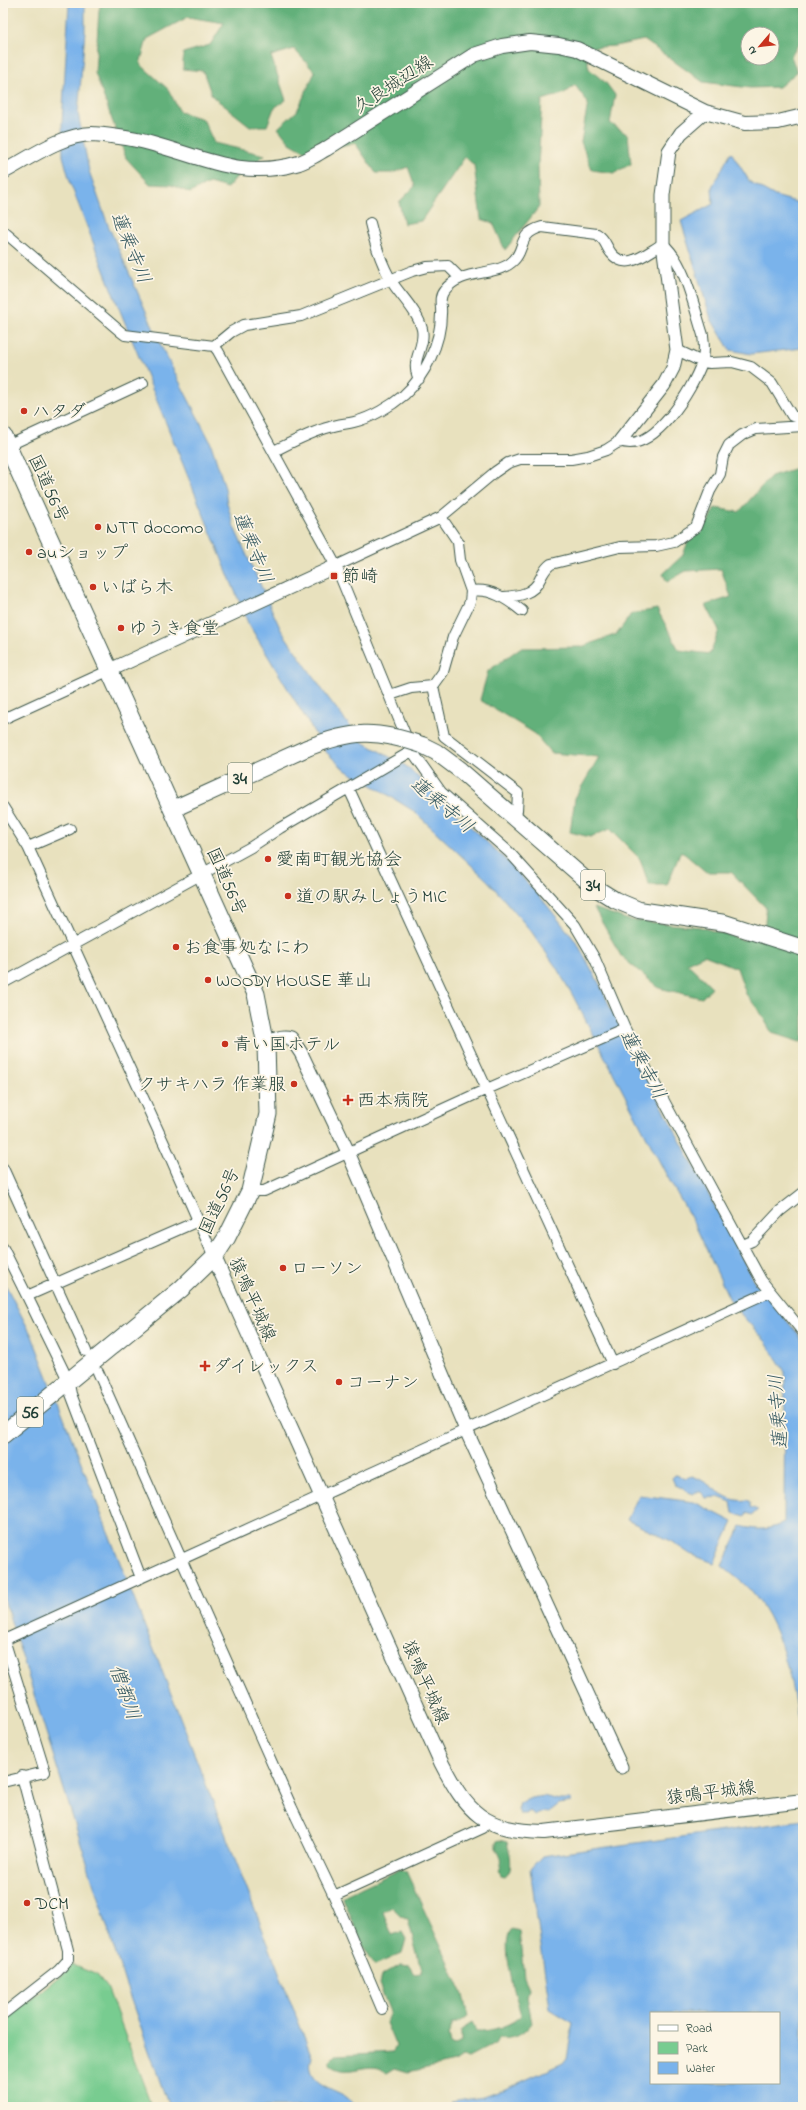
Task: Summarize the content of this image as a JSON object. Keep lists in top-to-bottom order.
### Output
{
  "streets": {
    "highway": ["国道56号", "56"],
    "main road": ["久良城辺線", "34", "猿鳴平城線"]
  },
  "crossings": [
    ["国道56号", "34"],
    ["国道56号", "猿鳴平城線"]
  ],
  "water": ["蓮乗寺川", "僧都川"],
  "places": {
    "other": [
      "ハタダ",
      "NTT docomo",
      "auショップ",
      "いばら木",
      "ゆうき食堂",
      "愛南町観光協会",
      "道の駅みしょうMIC",
      "お食事処なにわ",
      "WOODY HOUSE 華山",
      "青い国ホテル",
      "クサキハラ 作業服",
      "ローソン",
      "コーナン",
      "DCM"
    ],
    "transit": ["節崎"],
    "health": ["西本病院", "ダイレックス"]
  },
  "legend": ["Road", "Park", "Water"],
  "north": "bottom left"
}
